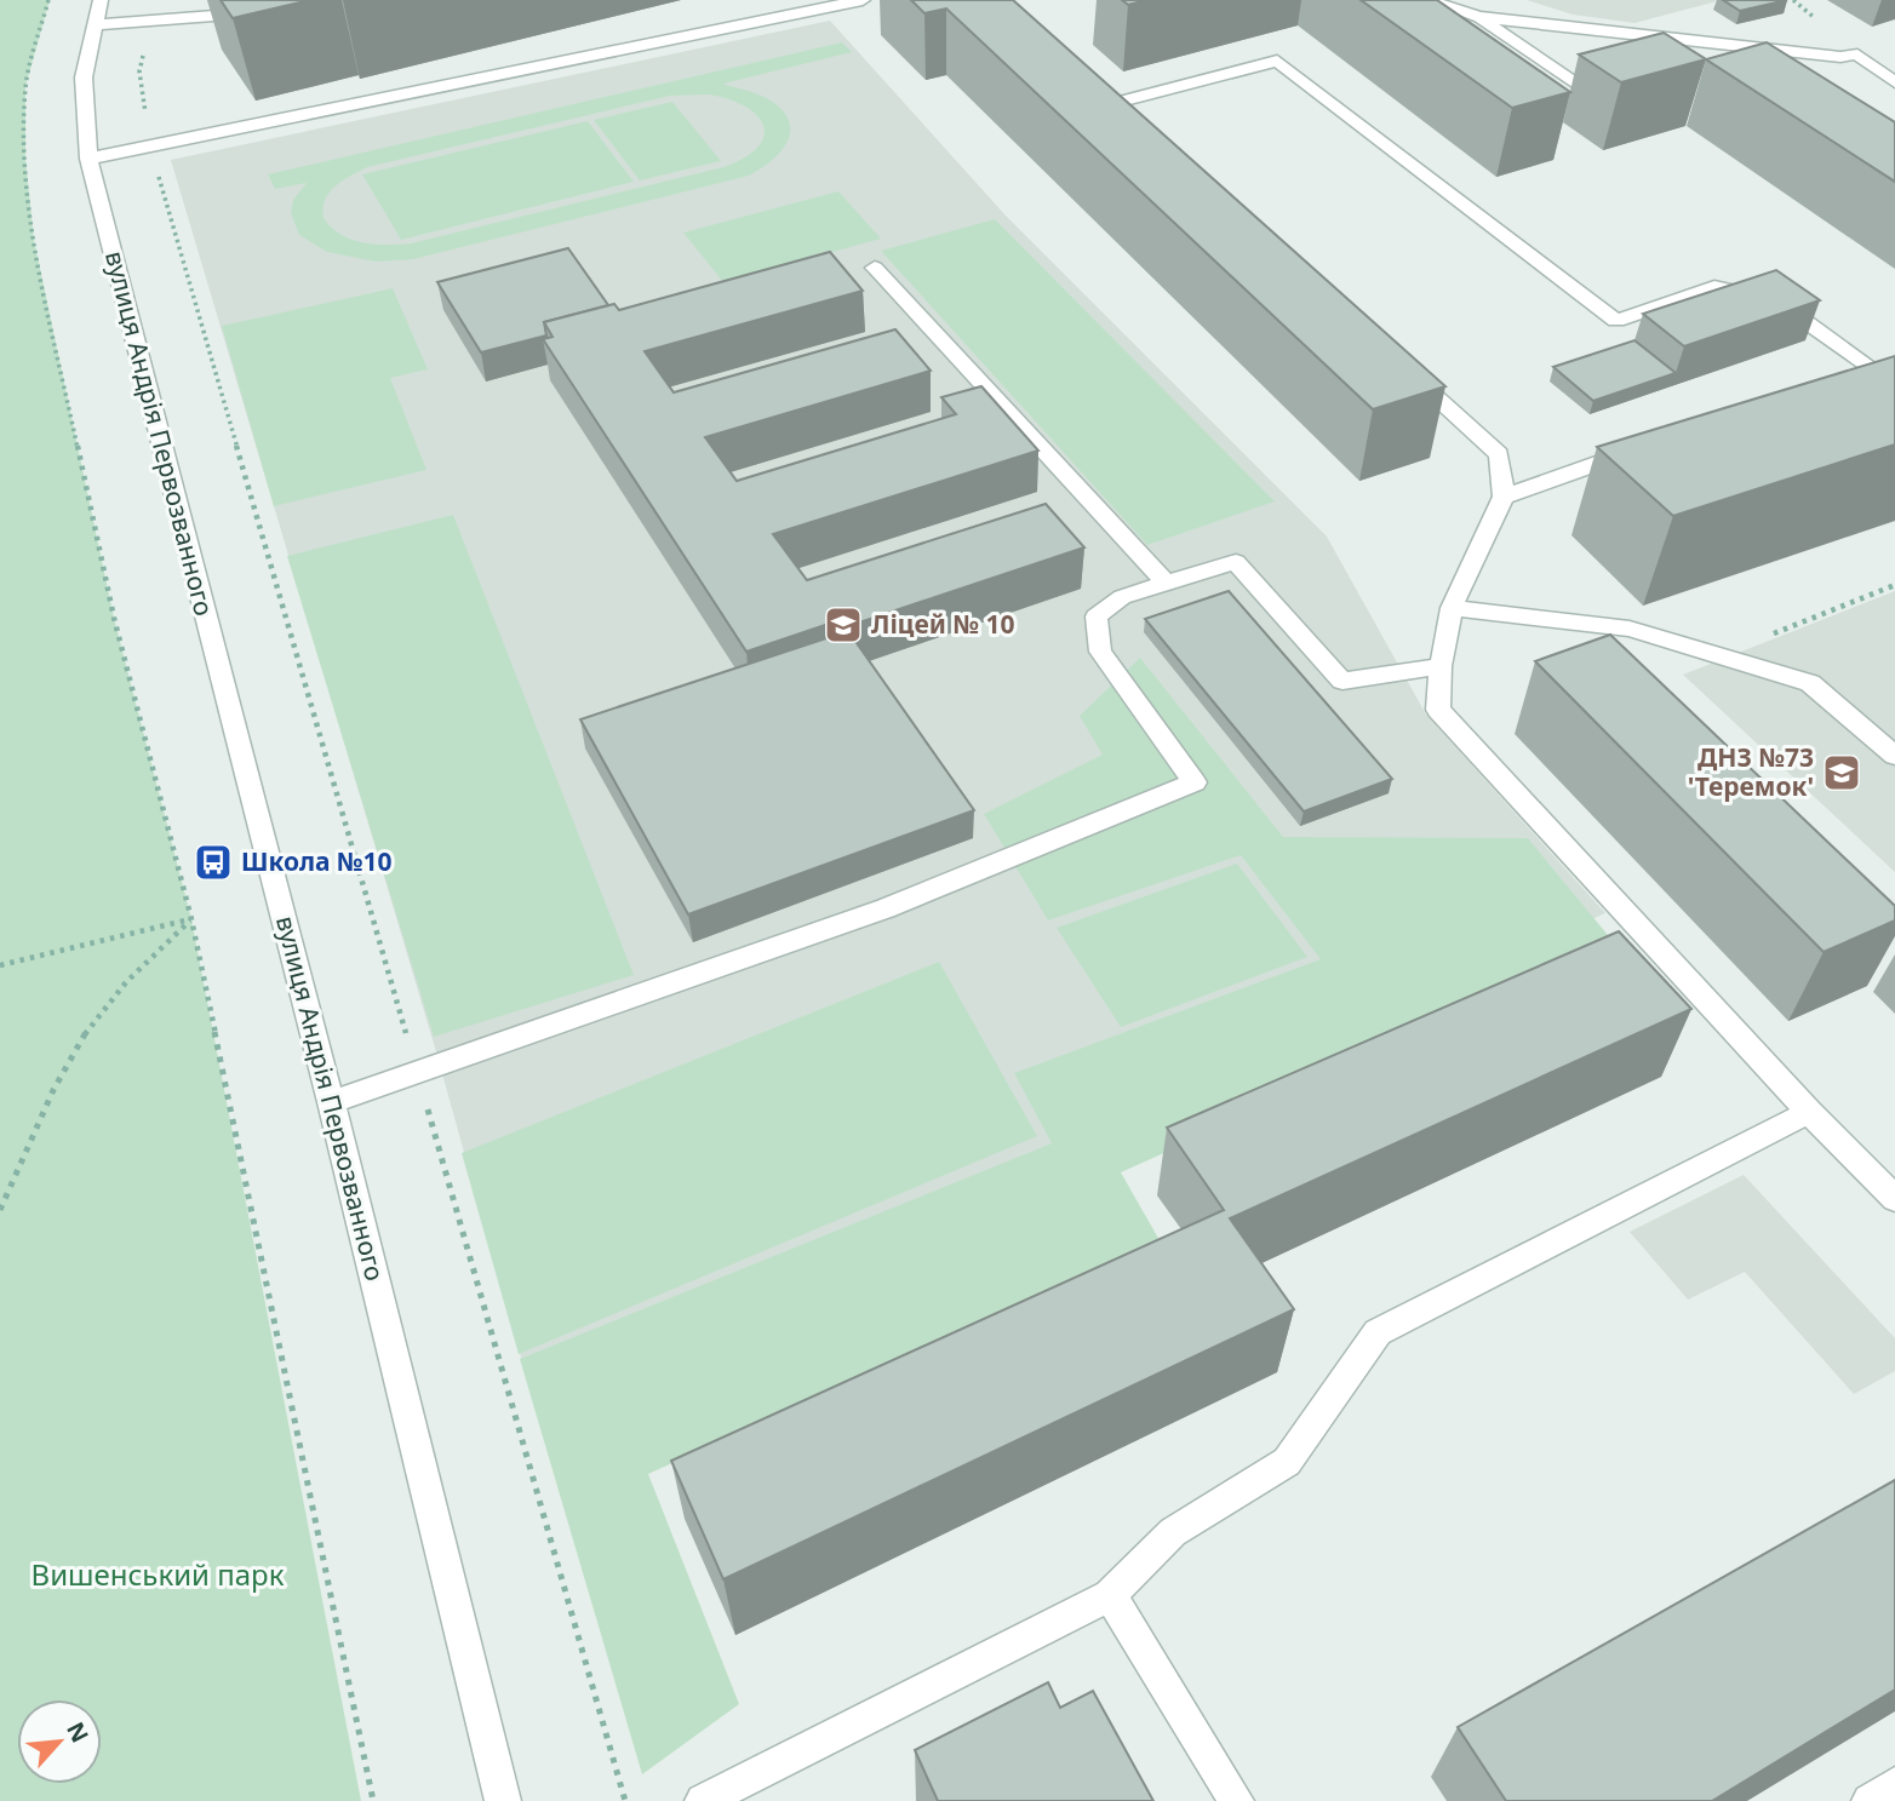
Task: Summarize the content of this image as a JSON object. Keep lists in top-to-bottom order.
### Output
{
  "streets": {
    "street": ["вулиця Андрія Первозванного"]
  },
  "parks": ["Вишенський парк"],
  "places": {
    "school or university": ["Ліцей № 10", "ДНЗ №73 'Теремок'"],
    "bus stop": ["Школа №10"]
  },
  "north": "top right"
}
